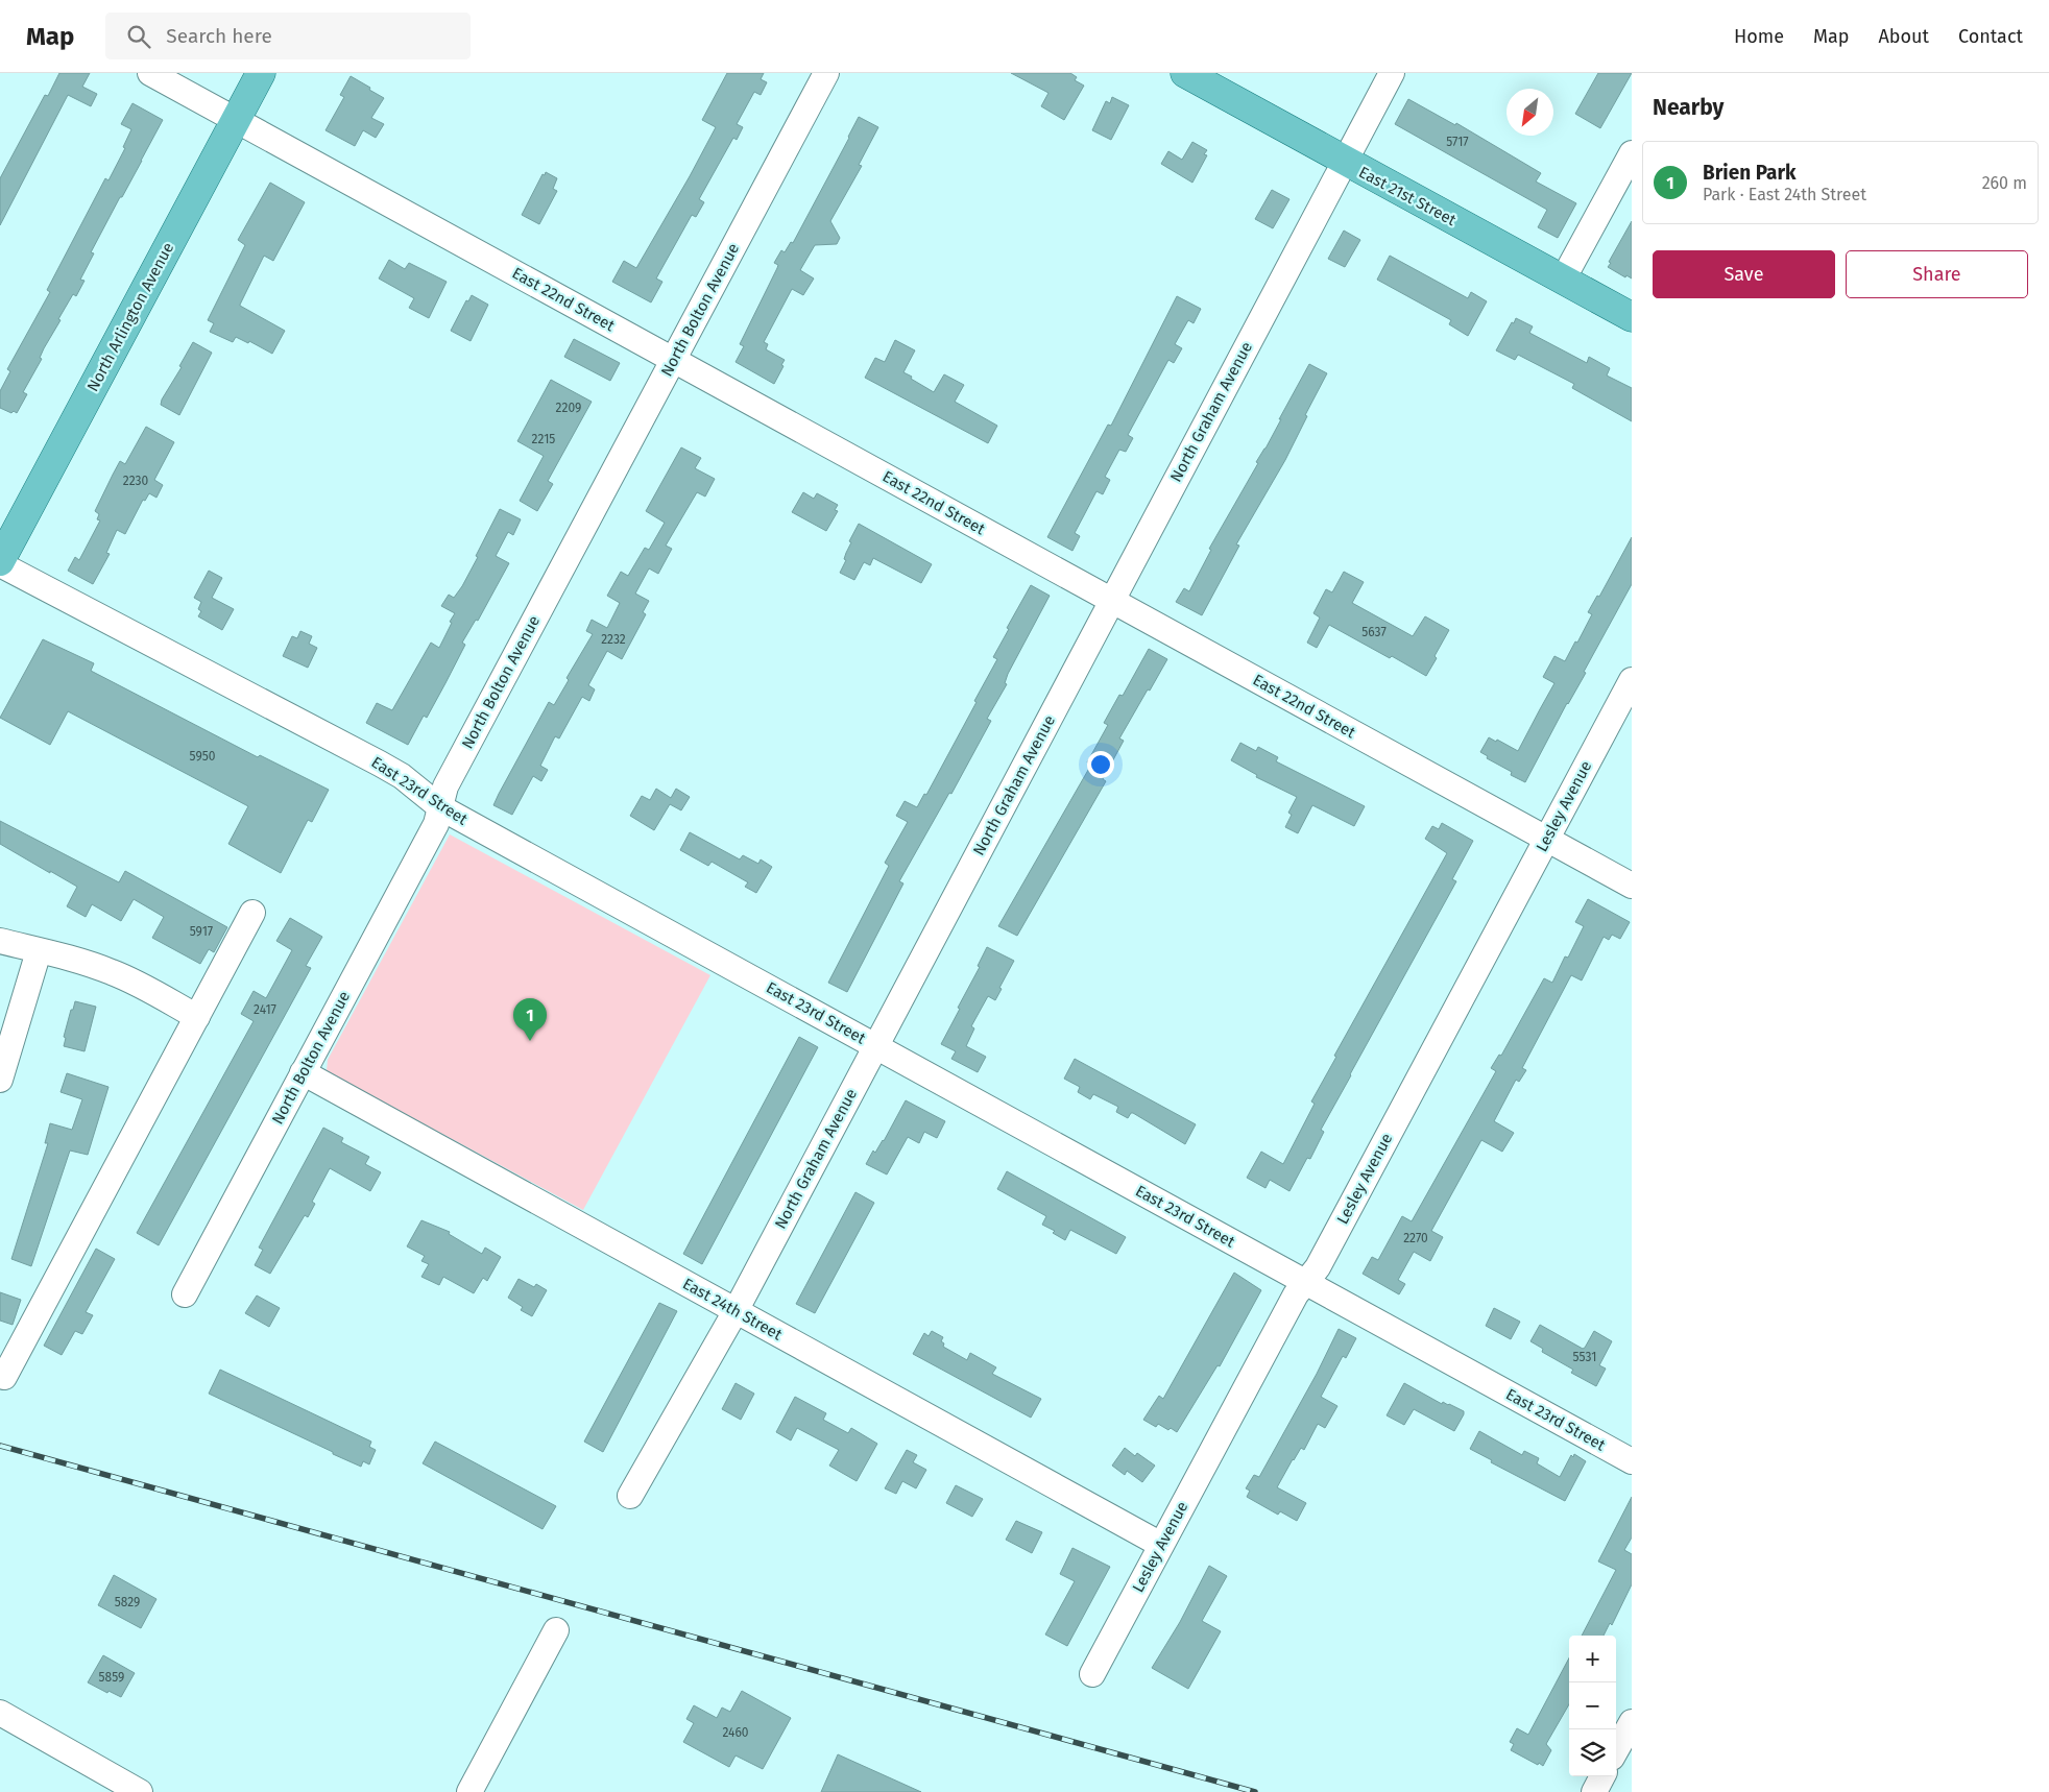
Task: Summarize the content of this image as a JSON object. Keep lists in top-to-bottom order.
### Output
{
  "streets": {
    "main road": ["East 21st Street", "North Arlington Avenue"],
    "street": [
      "East 22nd Street",
      "North Bolton Avenue",
      "North Graham Avenue",
      "East 23rd Street",
      "Lesley Avenue",
      "East 24th Street"
    ]
  },
  "crossings": [
    ["East 21st Street", "North Graham Avenue"],
    ["East 22nd Street", "North Bolton Avenue"],
    ["East 22nd Street", "North Arlington Avenue"],
    ["East 22nd Street", "North Graham Avenue"],
    ["East 22nd Street", "Lesley Avenue"],
    ["North Bolton Avenue", "East 23rd Street"],
    ["North Bolton Avenue", "East 24th Street"],
    ["North Arlington Avenue", "East 23rd Street"],
    ["North Graham Avenue", "East 23rd Street"],
    ["North Graham Avenue", "East 24th Street"],
    ["East 23rd Street", "Lesley Avenue"],
    ["Lesley Avenue", "East 24th Street"]
  ],
  "house_numbers": [
    "5717",
    "2209",
    "2215",
    "2230",
    "5637",
    "2232",
    "5950",
    "5917",
    "2417",
    "2270",
    "5531",
    "5829",
    "5859",
    "2460"
  ],
  "north": "bottom left",
  "page": {
    "header": "Map",
    "search": "Search here",
    "nav": [
      "Home",
      "Map",
      "About",
      "Contact"
    ],
    "heading": "Nearby",
    "list": [
      {
        "mark": "1",
        "name": "Brien Park",
        "note": "Park · East 24th Street",
        "value": "260 m"
      }
    ],
    "buttons": ["Save", "Share"],
    "pins": "1",
    "map_buttons": ["+", "−"]
  }
}
